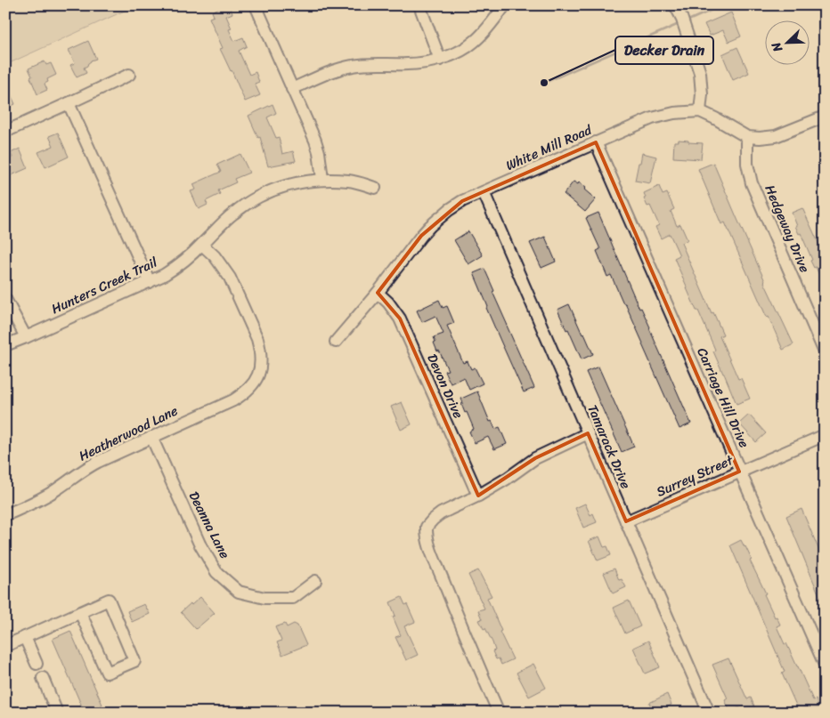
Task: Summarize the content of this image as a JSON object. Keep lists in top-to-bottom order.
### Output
{
  "streets": {
    "street": [
      "White Mill Road",
      "Hedgeway Drive",
      "Hunters Creek Trail",
      "Devon Drive",
      "Carriage Hill Drive",
      "Heatherwood Lane",
      "Tamarack Drive",
      "Surrey Street",
      "Deanna Lane"
    ]
  },
  "crossings": [
    ["White Mill Road", "Devon Drive"],
    ["White Mill Road", "Carriage Hill Drive"],
    ["White Mill Road", "Tamarack Drive"],
    ["Hunters Creek Trail", "Heatherwood Lane"],
    ["Carriage Hill Drive", "Surrey Street"],
    ["Heatherwood Lane", "Deanna Lane"],
    ["Tamarack Drive", "Surrey Street"]
  ],
  "places": ["Decker Drain"],
  "north": "bottom left"
}
